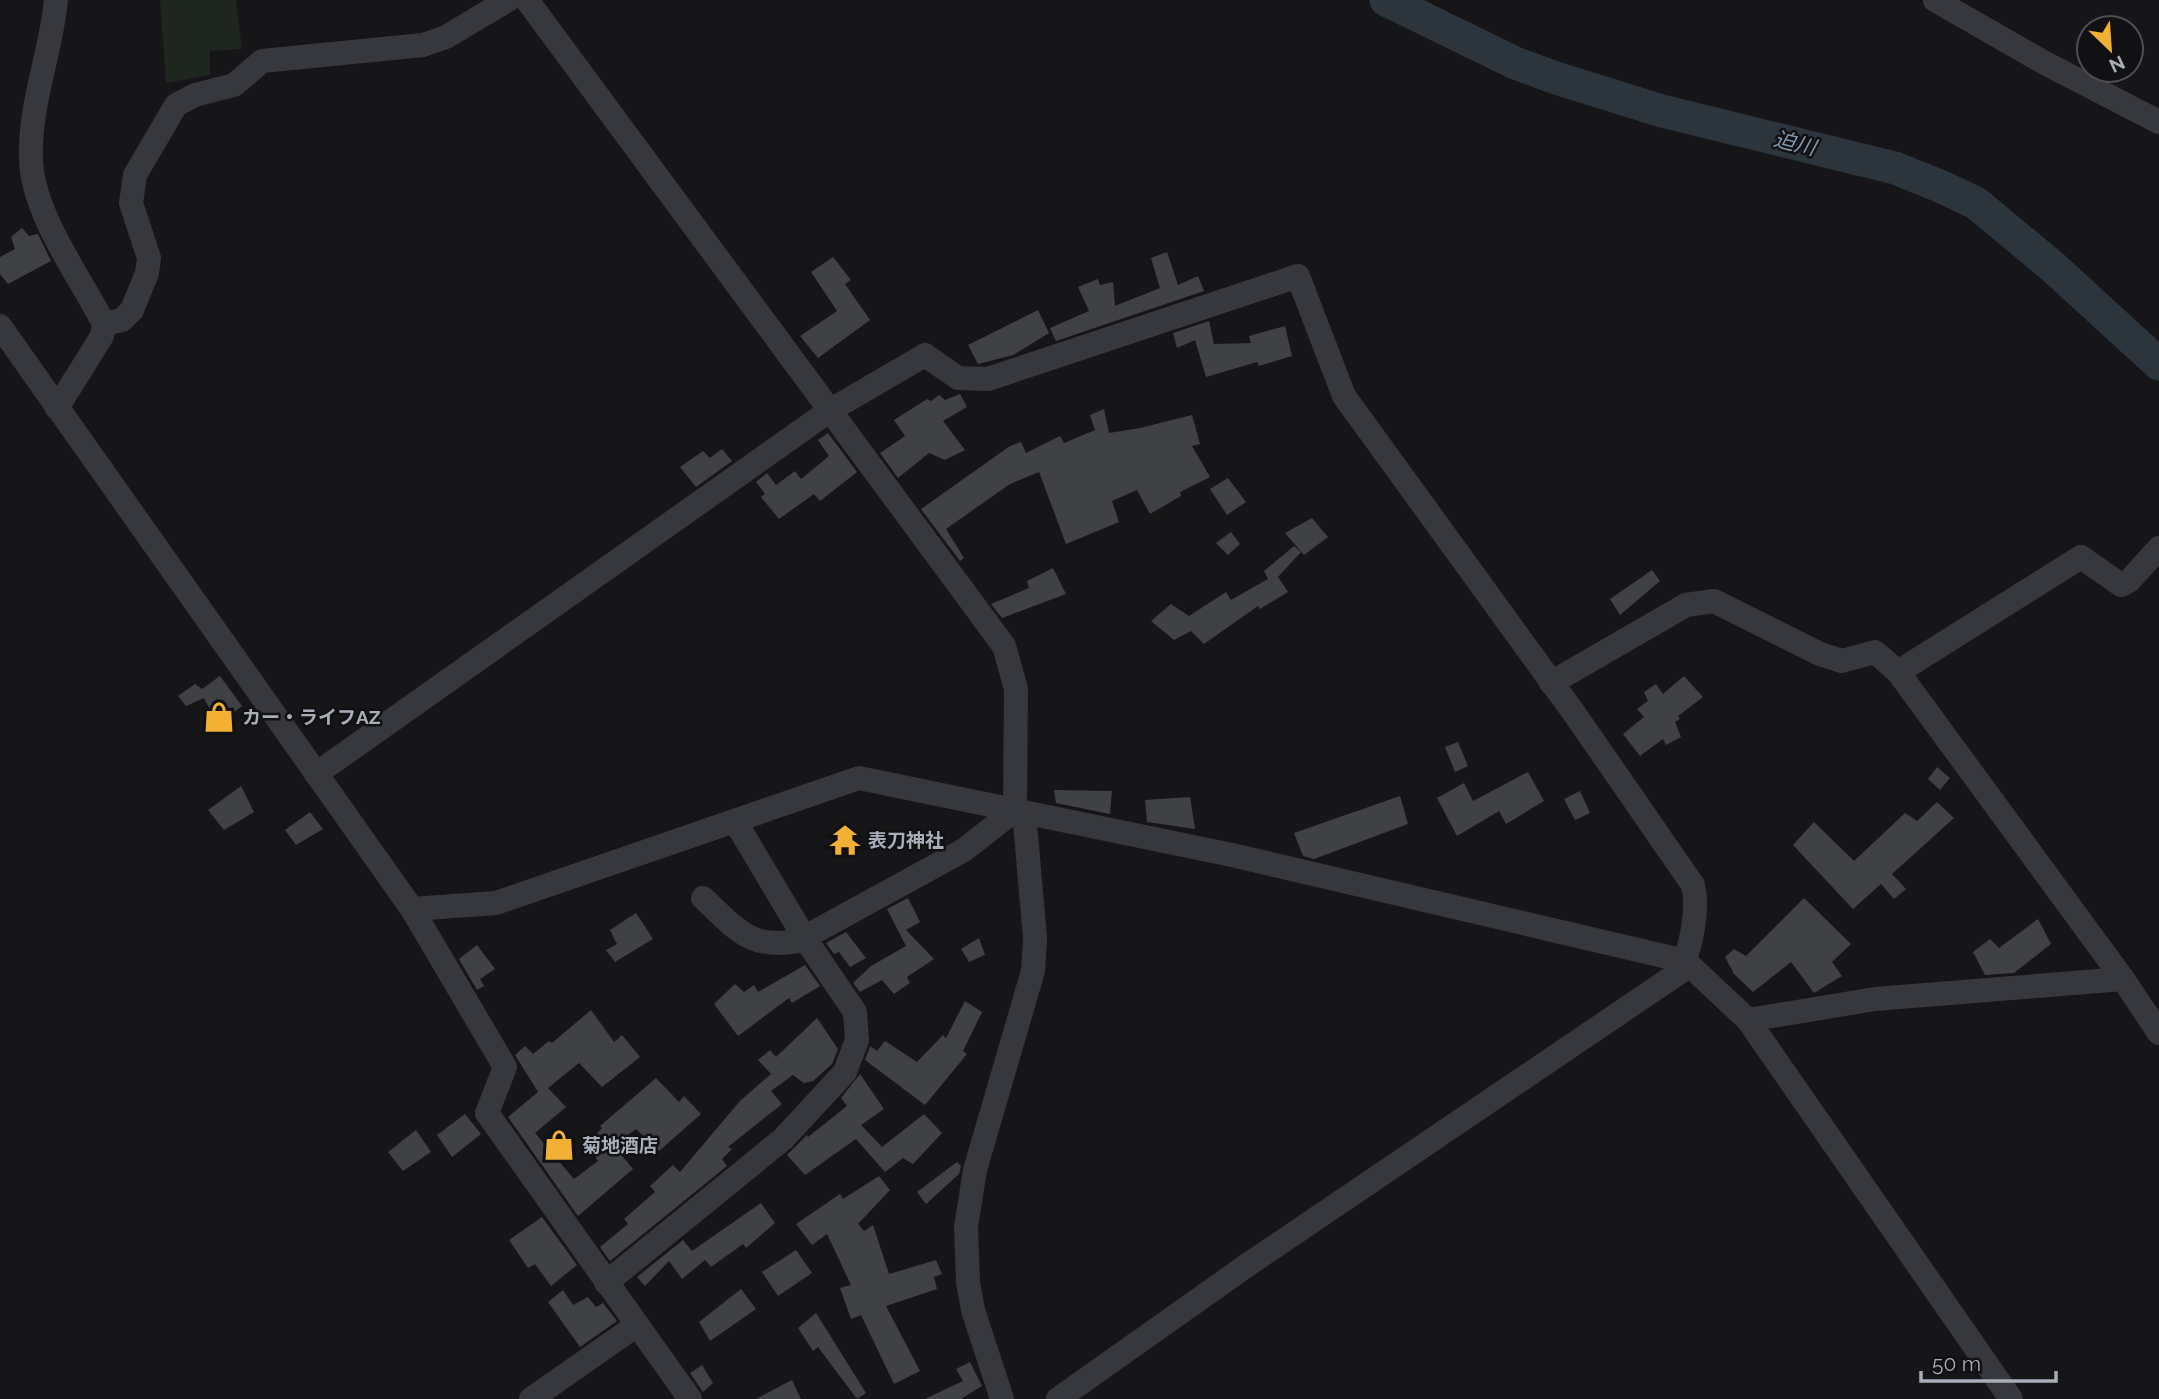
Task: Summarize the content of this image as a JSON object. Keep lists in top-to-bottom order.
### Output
{
  "water": ["迫川"],
  "places": {
    "shop": ["カー・ライフAZ", "菊地酒店"],
    "temple": ["表刀神社"]
  },
  "scale_bar": "50 m",
  "north": "bottom right"
}
